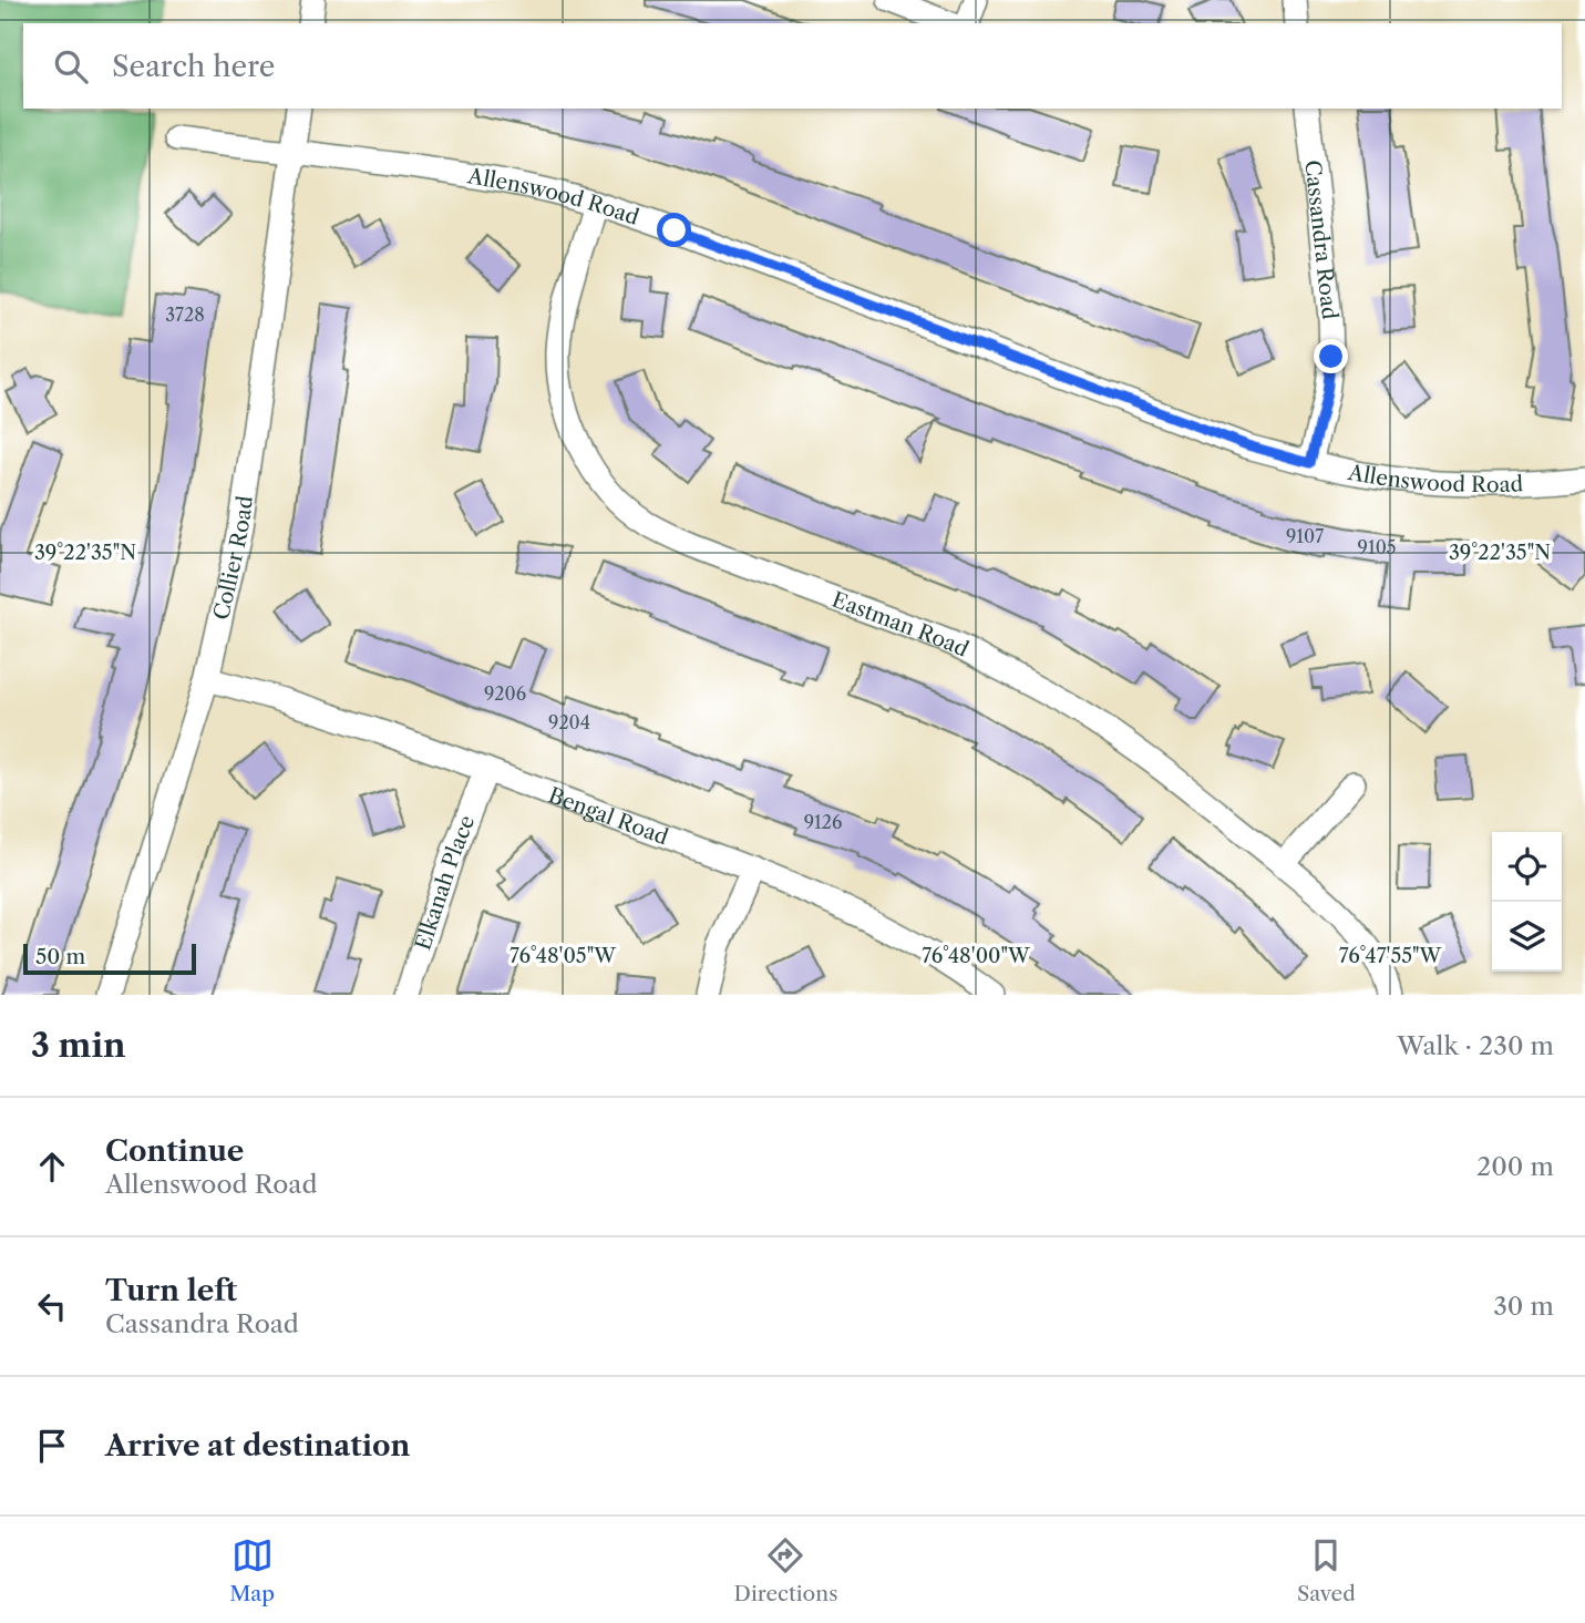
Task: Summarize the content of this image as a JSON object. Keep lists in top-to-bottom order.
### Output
{
  "streets": {
    "street": [
      "Allenswood Road",
      "Cassandra Road",
      "Collier Road",
      "Eastman Road",
      "Bengal Road",
      "Elkanah Place"
    ]
  },
  "crossings": [
    ["Allenswood Road", "Cassandra Road"],
    ["Allenswood Road", "Collier Road"],
    ["Allenswood Road", "Eastman Road"],
    ["Collier Road", "Bengal Road"],
    ["Bengal Road", "Elkanah Place"]
  ],
  "house_numbers": [
    "3728",
    "9107",
    "9105",
    "9206",
    "9204",
    "9126"
  ],
  "scale_bar": "50 m",
  "page": {
    "search": "Search here",
    "scale": "50 m",
    "heading": ["3 min", "Walk · 230 m"],
    "list": [
      ["Continue", "Allenswood Road", "200 m"],
      ["Turn left", "Cassandra Road", "30 m"],
      "Arrive at destination"
    ],
    "nav": ["Map", "Directions", "Saved"]
  },
  "coordinates": [
    "39°22'35\"N",
    "76°48'05\"W",
    "76°48'00\"W",
    "76°47'55\"W"
  ]
}
